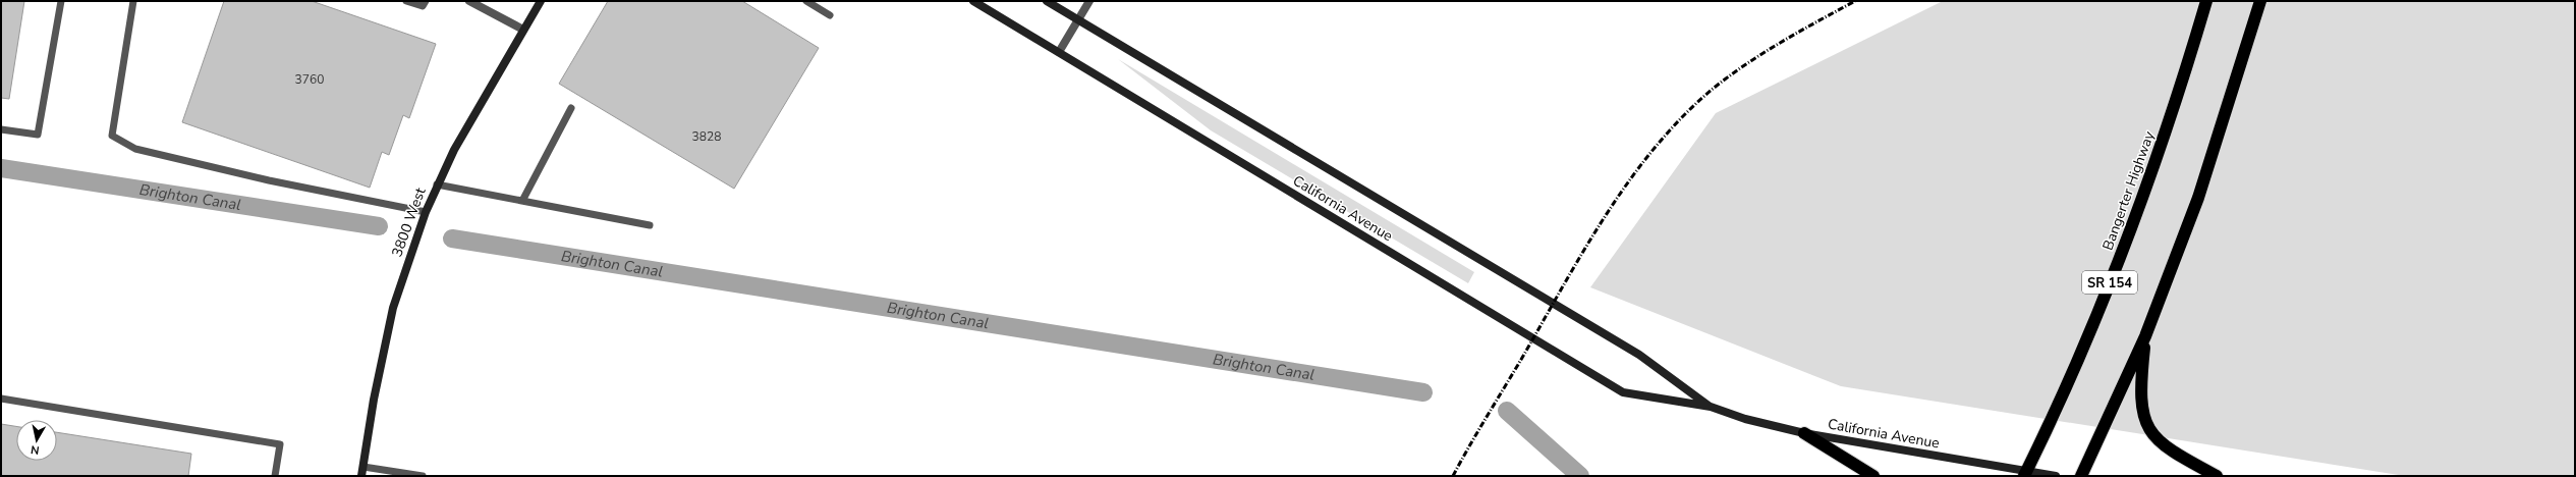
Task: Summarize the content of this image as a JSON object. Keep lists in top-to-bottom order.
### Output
{
  "streets": {
    "highway": ["Bangerter Highway", "SR 154"],
    "main road": ["California Avenue", "3800 West"]
  },
  "crossings": [
    ["Bangerter Highway", "California Avenue"]
  ],
  "water": ["Brighton Canal"],
  "house_numbers": ["3760", "3828"],
  "north": "bottom"
}
